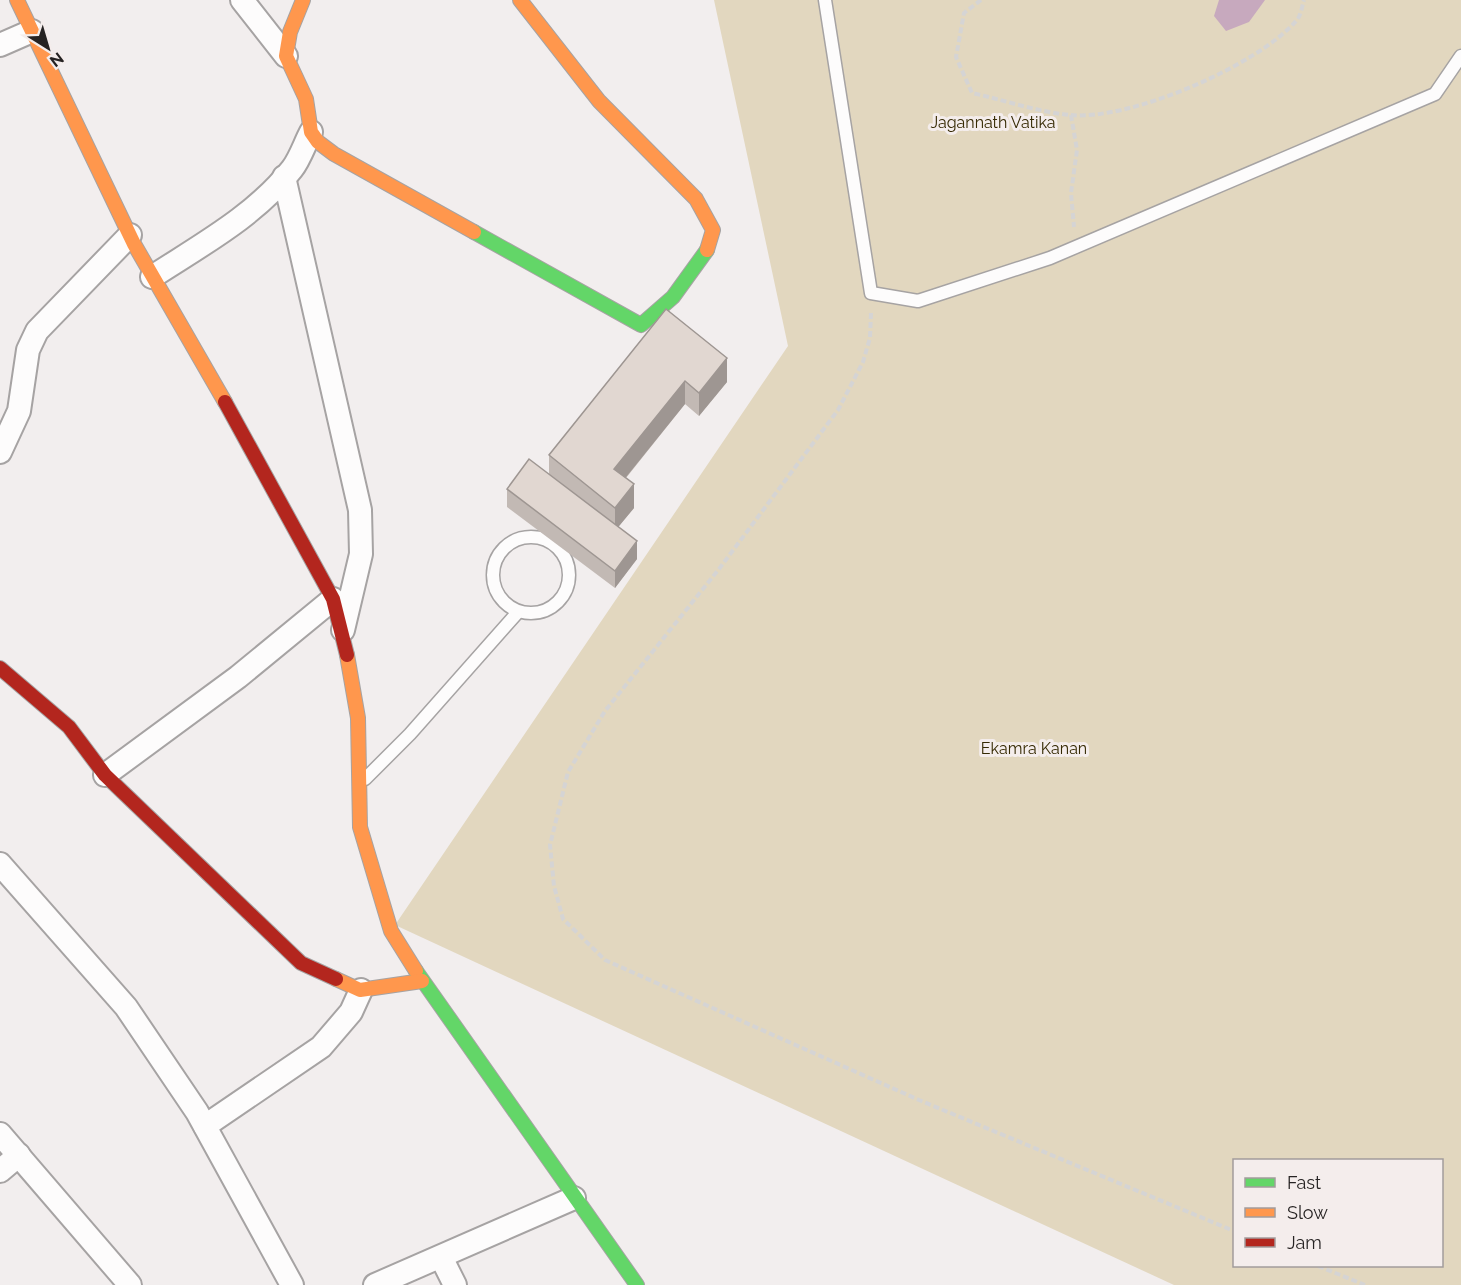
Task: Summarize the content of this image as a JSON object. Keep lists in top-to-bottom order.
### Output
{
  "parks": ["Jagannath Vatika", "Ekamra Kanan"],
  "legend": ["Fast", "Slow", "Jam"],
  "north": "bottom right"
}
